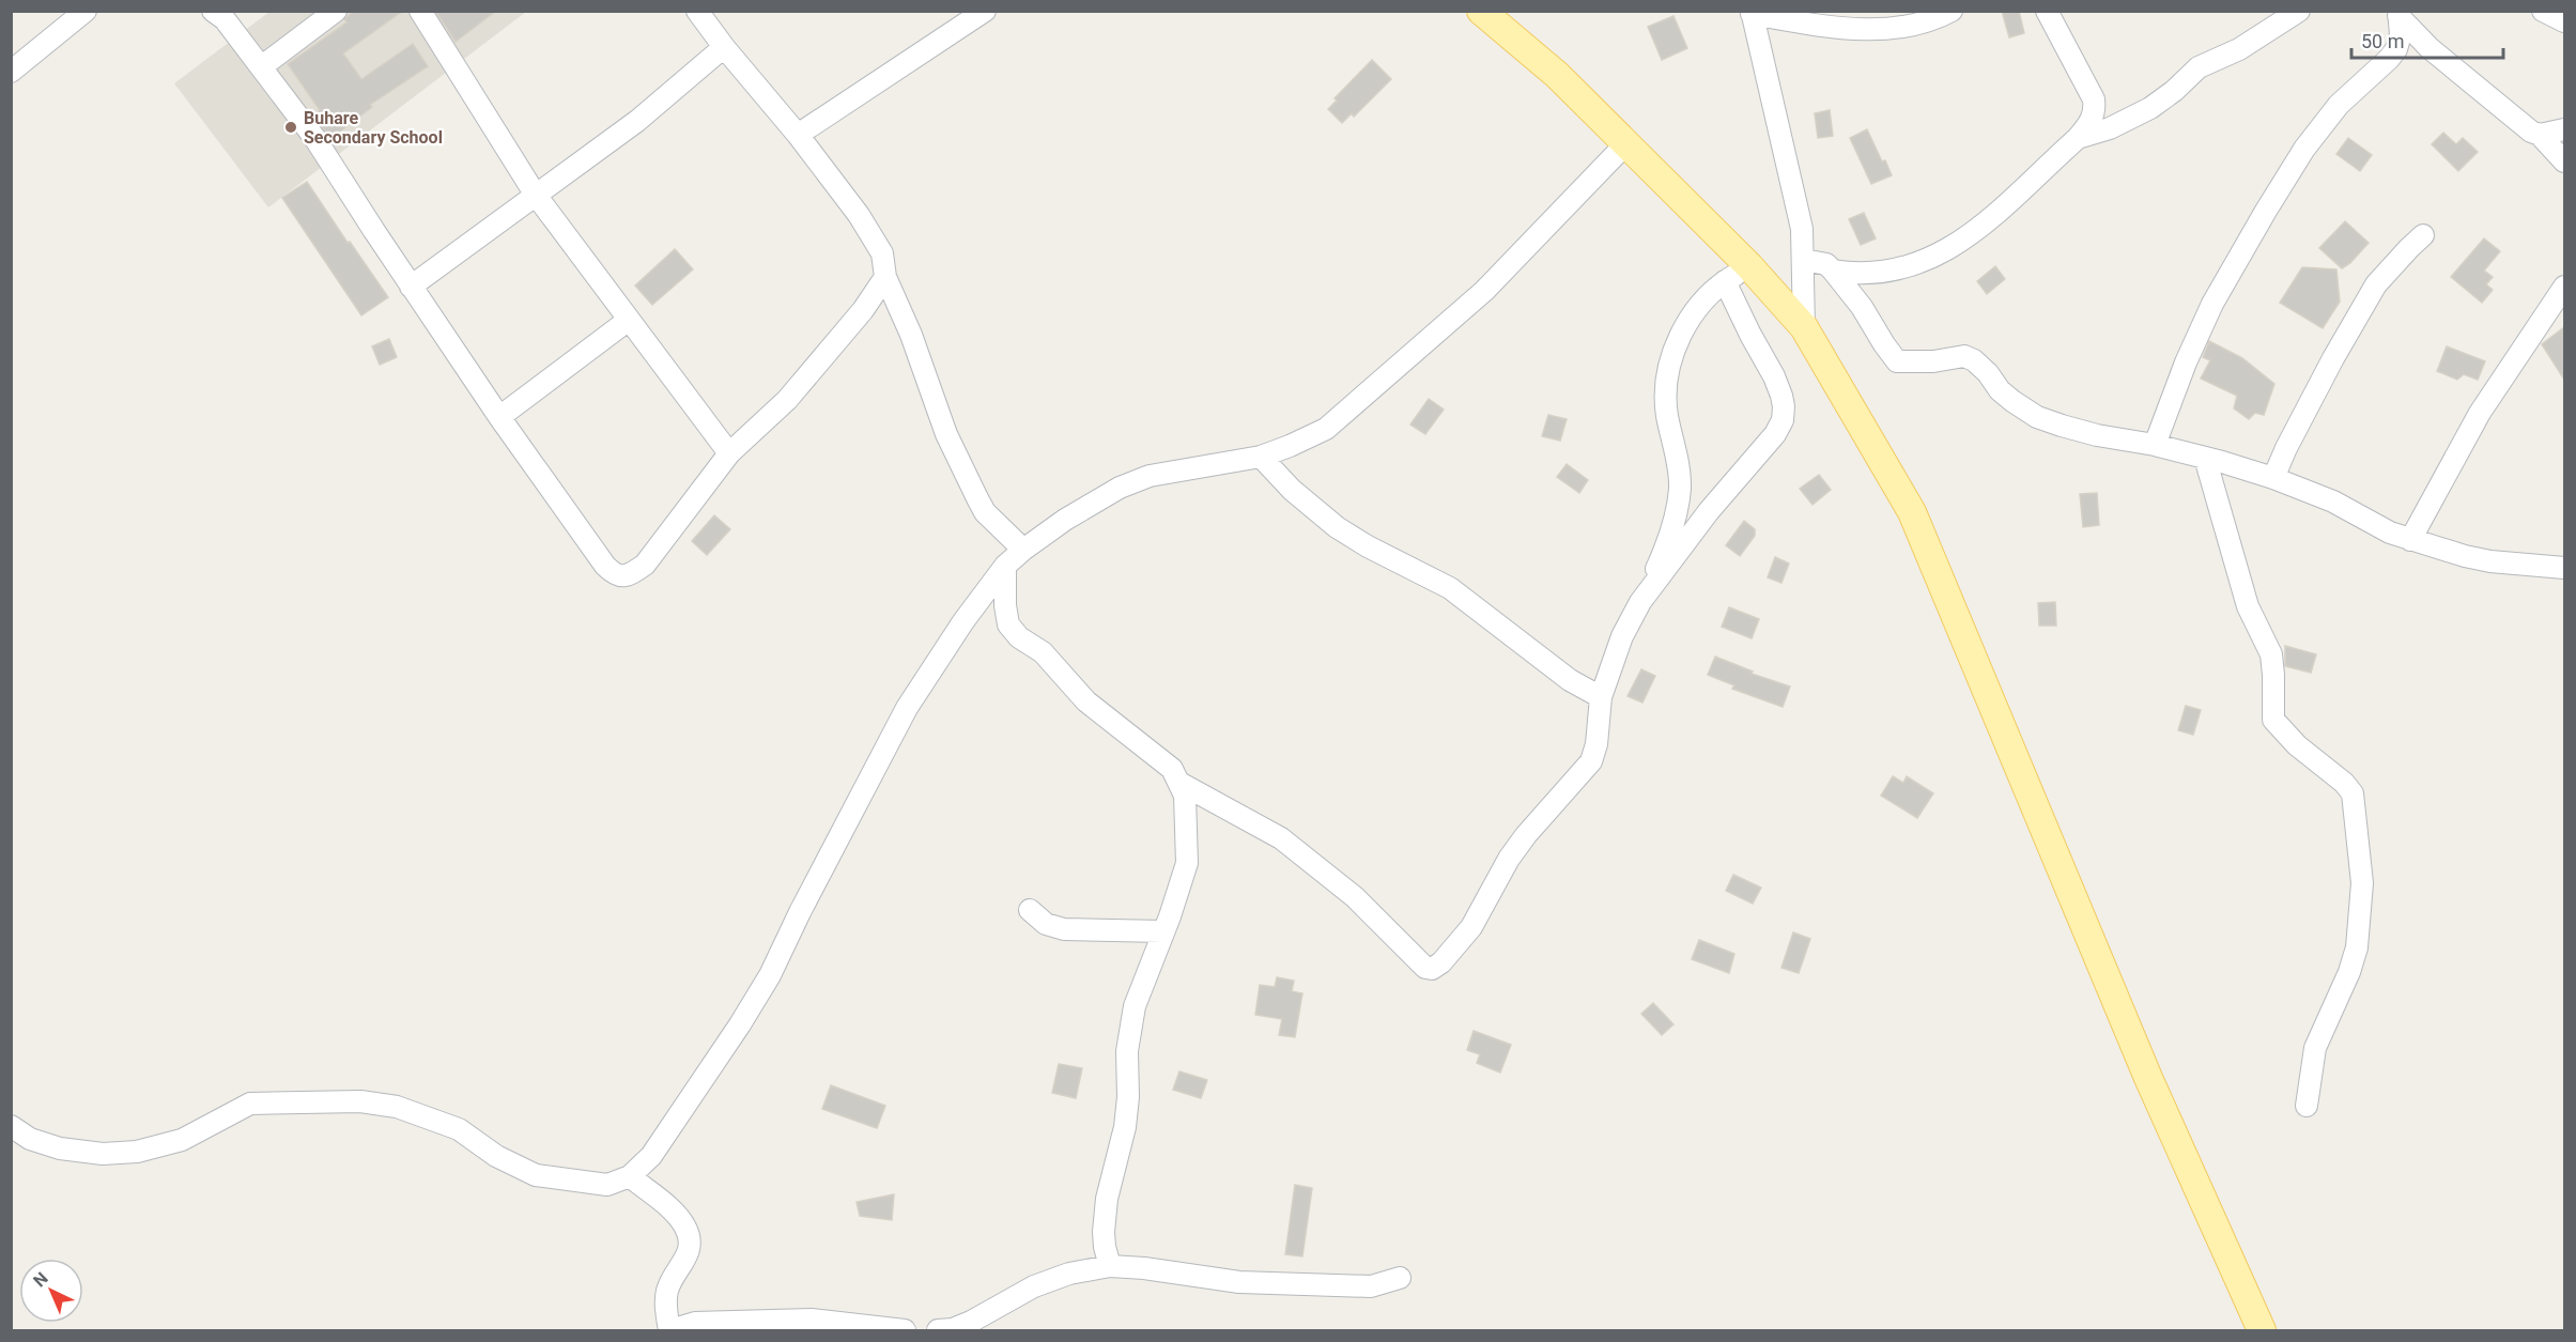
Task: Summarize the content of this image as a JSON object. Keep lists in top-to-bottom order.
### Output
{
  "places": ["Buhare Secondary School"],
  "scale_bar": "50 m",
  "north": "top left"
}
